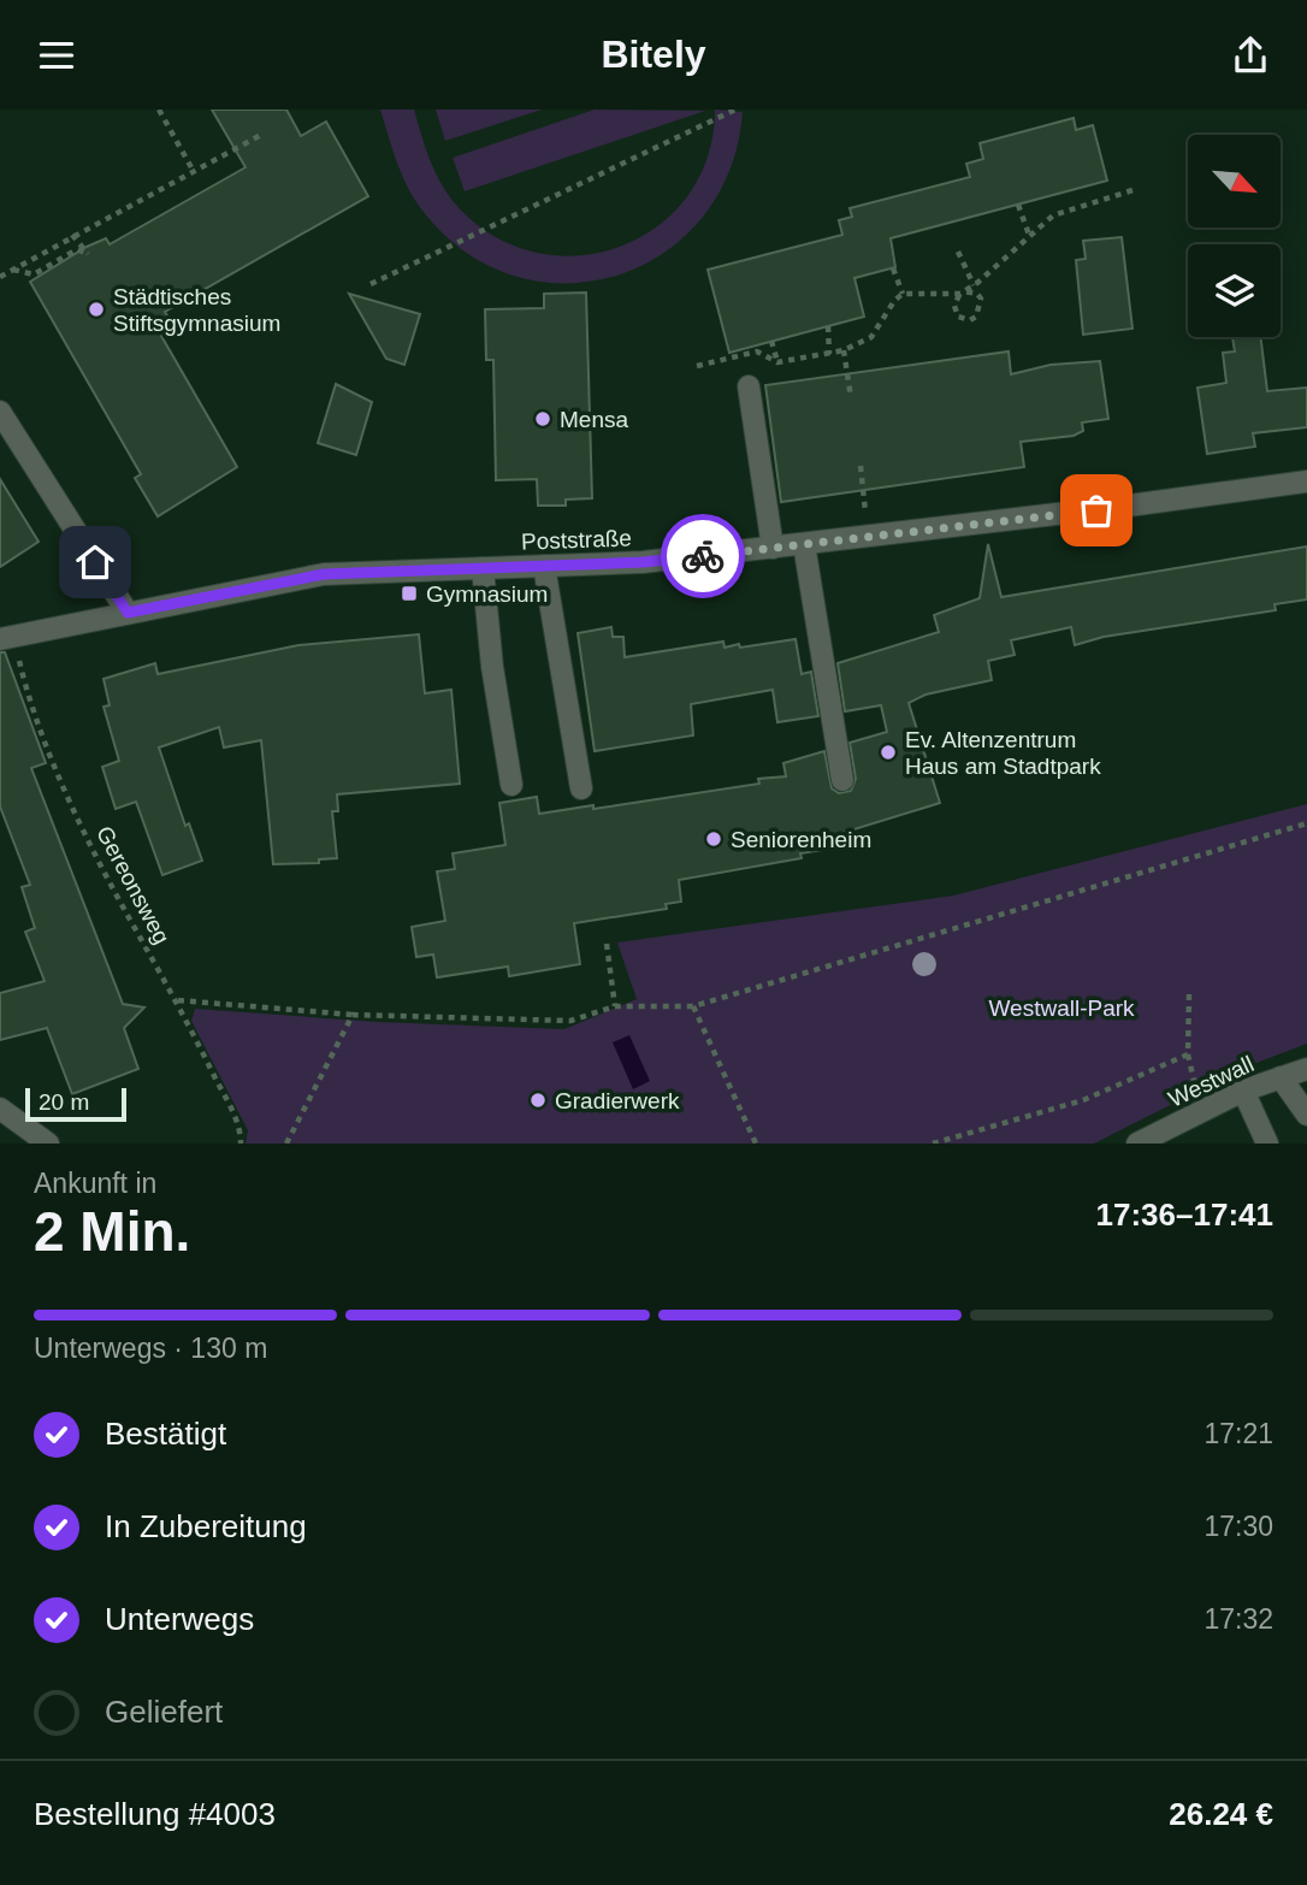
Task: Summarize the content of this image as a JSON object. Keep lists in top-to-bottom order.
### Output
{
  "streets": {
    "street": ["Poststraße", "Westwall"],
    "path": ["Gereonsweg"]
  },
  "crossings": [
    ["Poststraße", "Gereonsweg"]
  ],
  "parks": ["Westwall-Park"],
  "places": {
    "other": [
      "Städtisches Stiftsgymnasium",
      "Mensa",
      "Ev. Altenzentrum Haus am Stadtpark",
      "Seniorenheim",
      "Gradierwerk"
    ],
    "transit": ["Gymnasium"]
  },
  "scale_bar": "20 m",
  "north": "bottom right",
  "page": {
    "header": "Bitely",
    "scale": "20 m",
    "heading": ["2 Min.", "Ankunft in", "17:36–17:41"],
    "panel": ["Bestellung #4003", "26.24 €"],
    "bar": "Unterwegs · 130 m",
    "list": [
      ["Bestätigt", "17:21"],
      ["In Zubereitung", "17:30"],
      ["Unterwegs", "17:32"],
      "Geliefert"
    ]
  }
}
